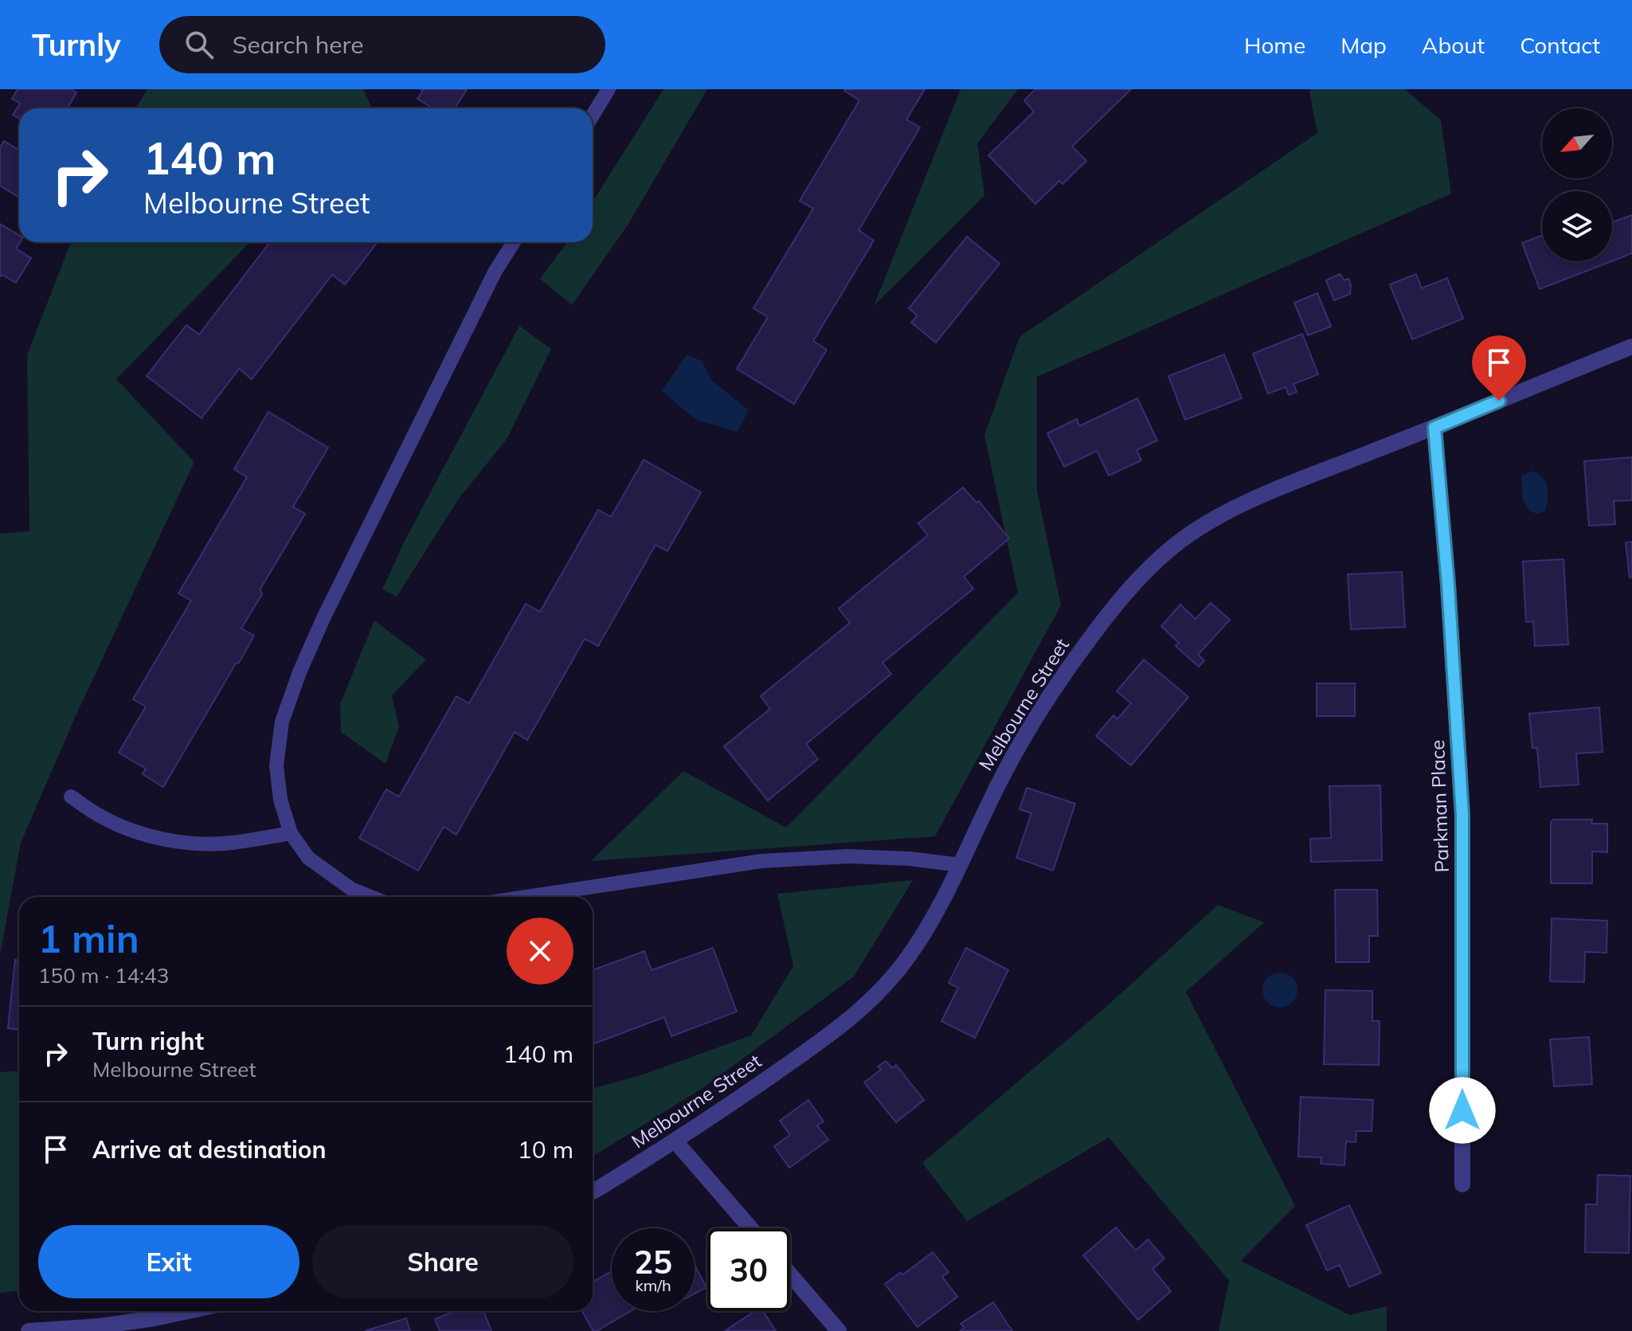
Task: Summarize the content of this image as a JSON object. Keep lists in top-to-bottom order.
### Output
{
  "streets": {
    "street": ["Melbourne Street", "Parkman Place"]
  },
  "crossings": [
    ["Melbourne Street", "Parkman Place"]
  ],
  "north": "bottom left",
  "page": {
    "header": "Turnly",
    "search": "Search here",
    "nav": [
      "Home",
      "Map",
      "About",
      "Contact"
    ],
    "turn": ["140 m", "Melbourne Street"],
    "heading": ["1 min", "150 m · 14:43"],
    "list": [
      {
        "name": "Turn right",
        "note": "Melbourne Street",
        "value": "140 m"
      },
      {
        "name": "Arrive at destination",
        "value": "10 m"
      }
    ],
    "buttons": ["Exit", "Share"],
    "speed": "25 km/h",
    "limit": "30"
  }
}
